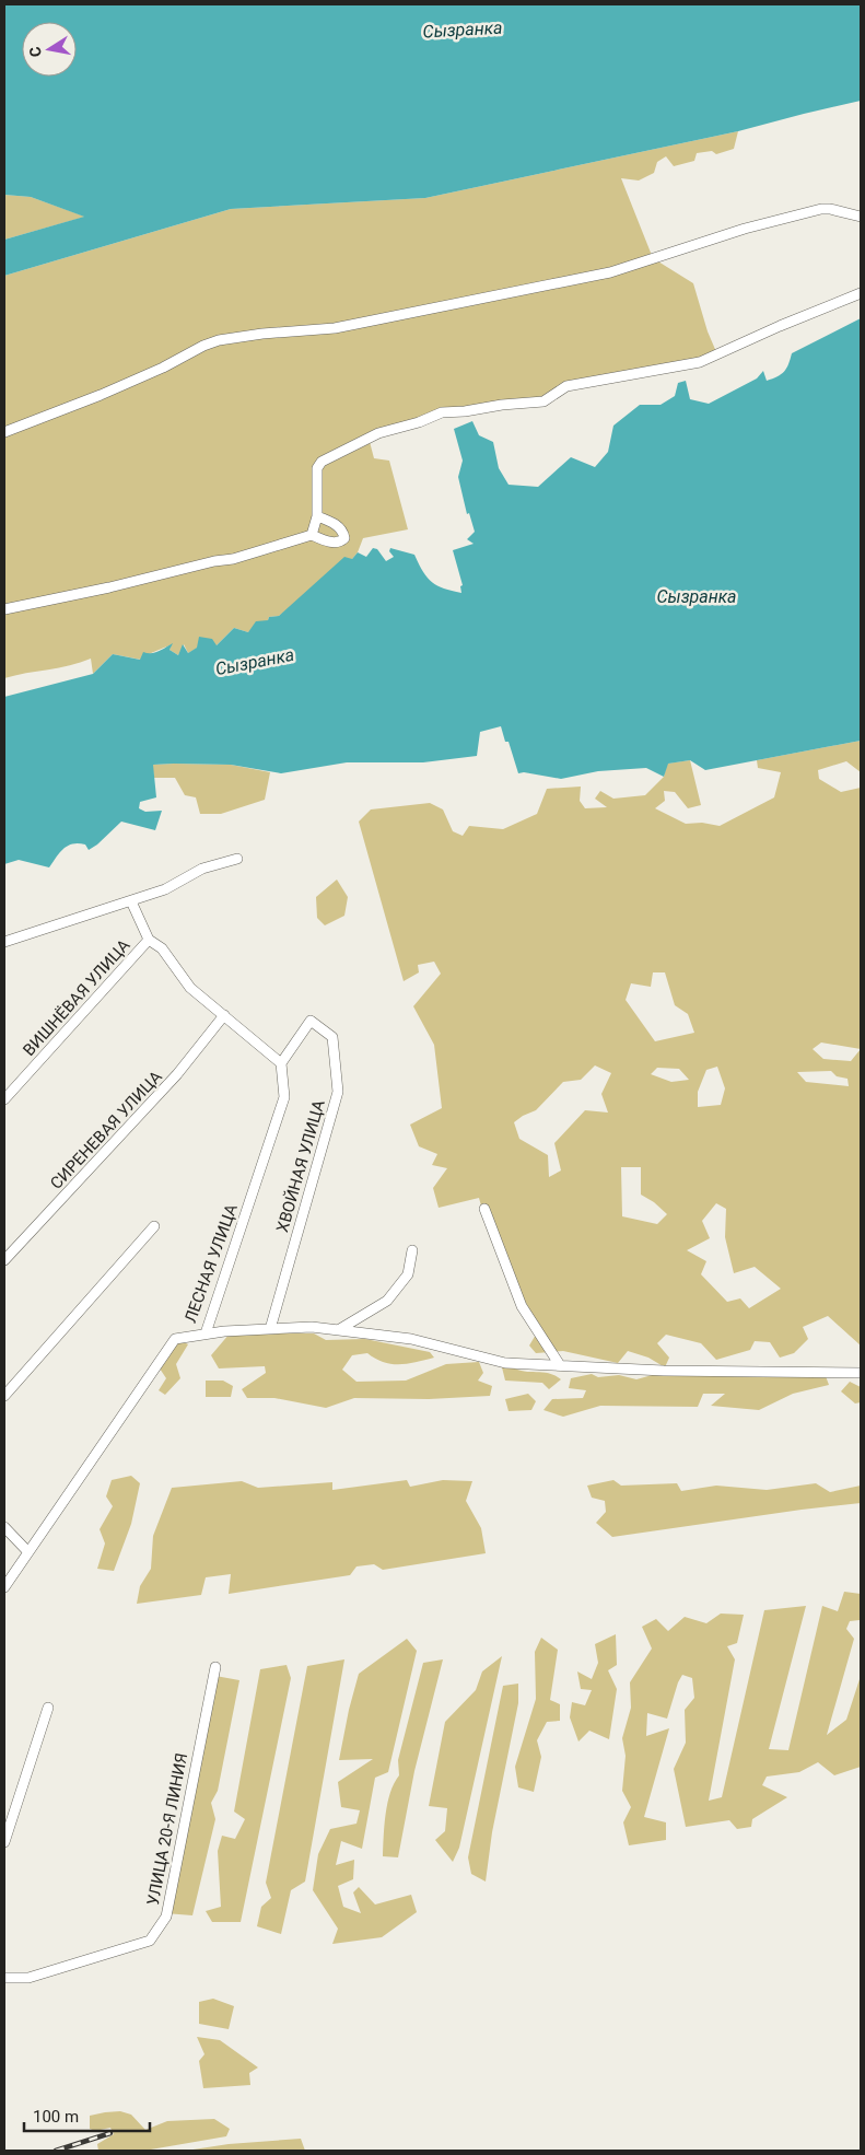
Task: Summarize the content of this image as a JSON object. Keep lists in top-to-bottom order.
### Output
{
  "streets": {
    "street": [
      "ВИШНЁВАЯ УЛИЦА",
      "СИРЕНЕВАЯ УЛИЦА",
      "ХВОЙНАЯ УЛИЦА",
      "ЛЕСНАЯ УЛИЦА",
      "УЛИЦА 20-Я ЛИНИЯ"
    ]
  },
  "crossings": [
    ["ХВОЙНАЯ УЛИЦА", "ЛЕСНАЯ УЛИЦА"]
  ],
  "water": ["Сызранка"],
  "scale_bar": "100 m",
  "north": "left"
}
